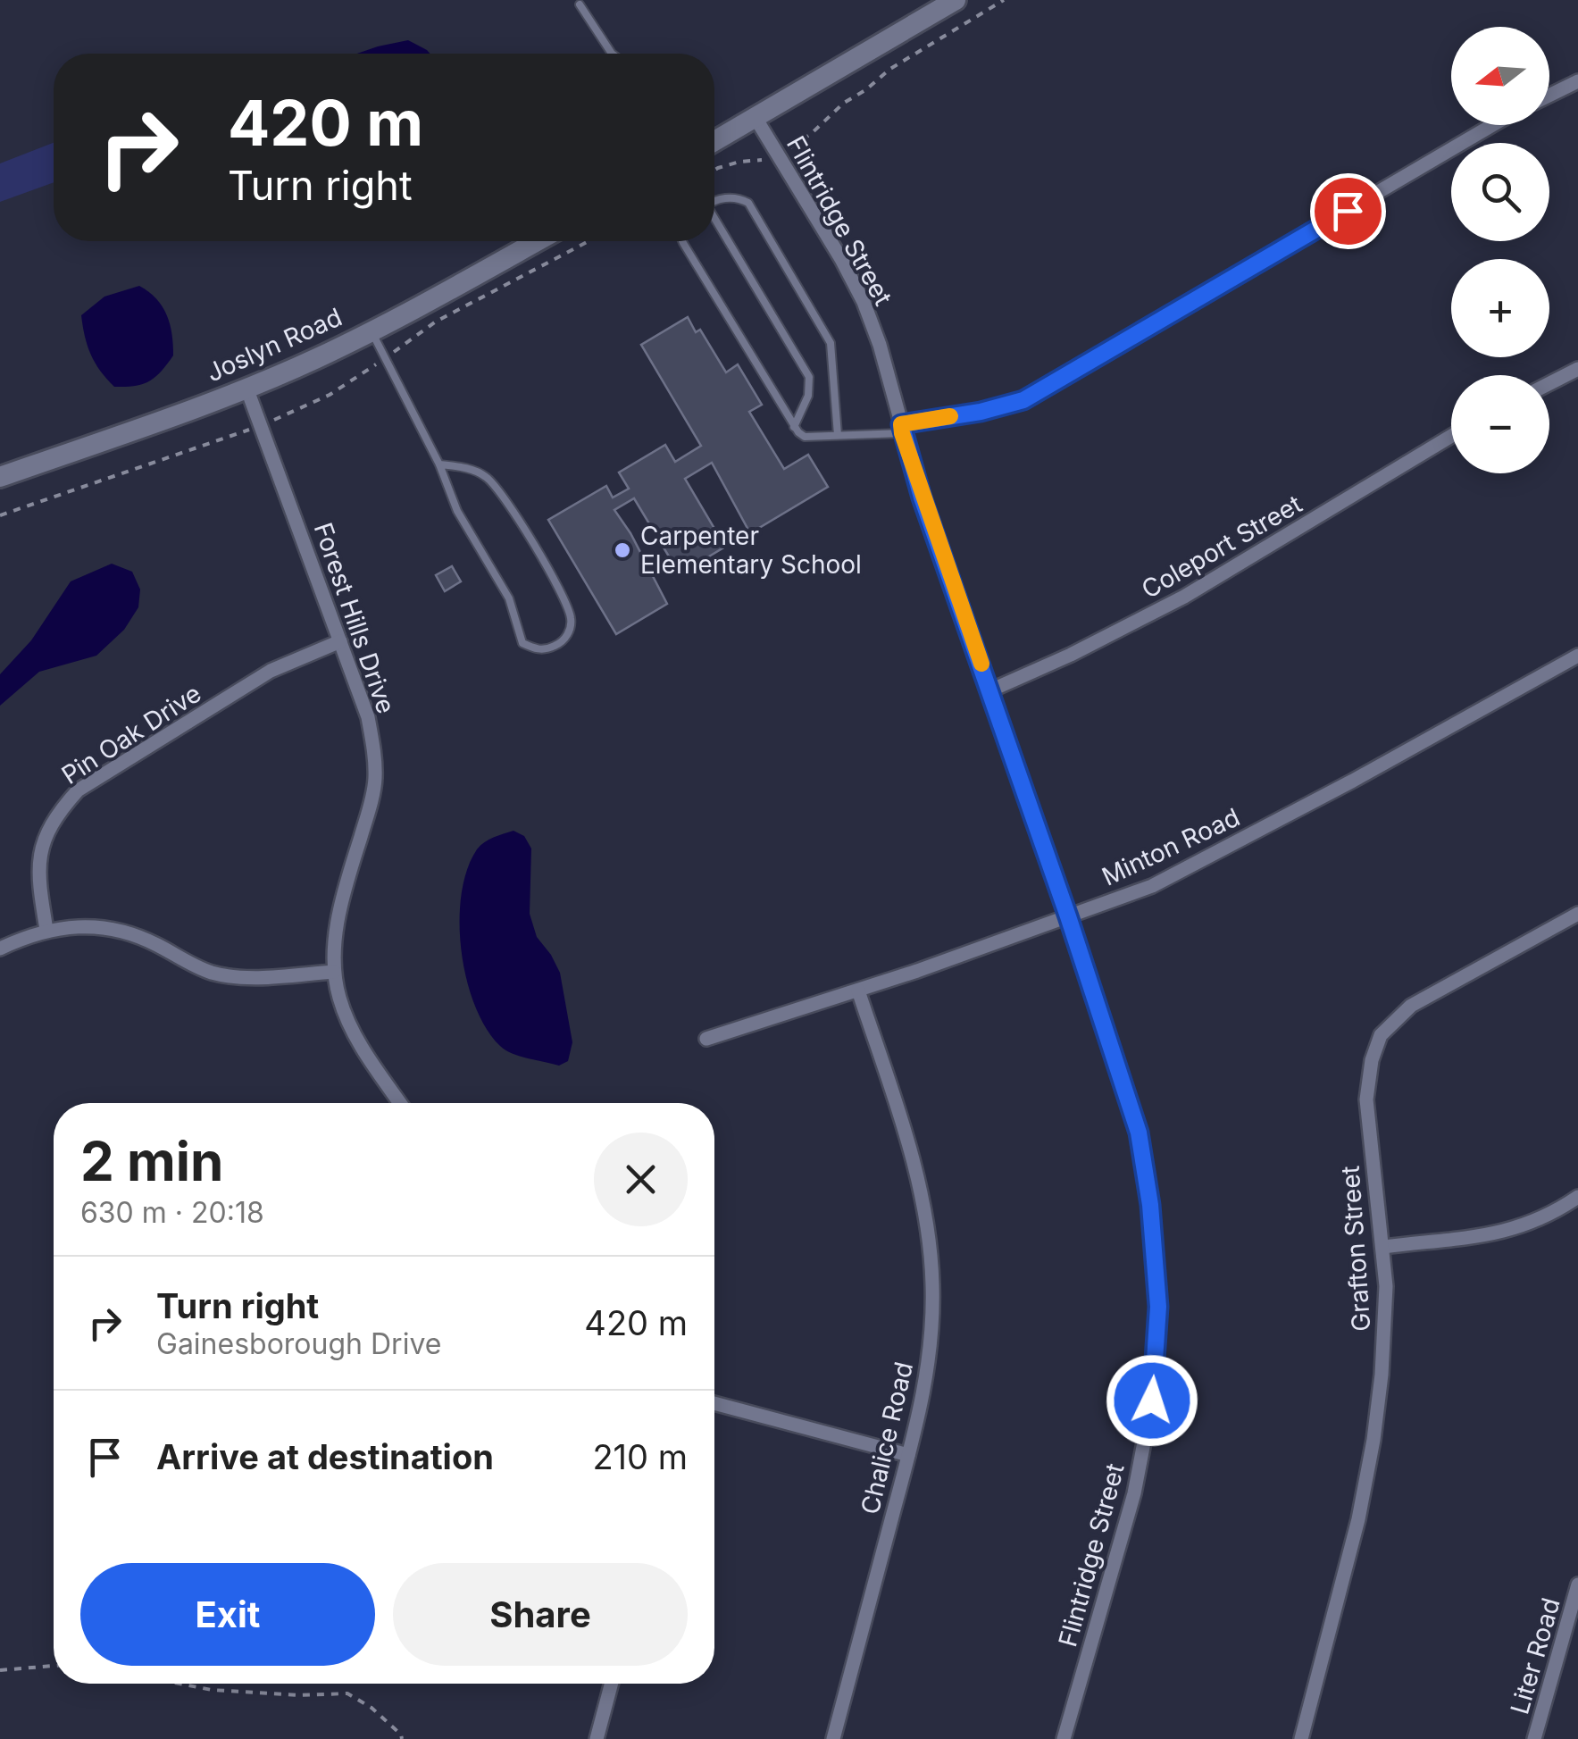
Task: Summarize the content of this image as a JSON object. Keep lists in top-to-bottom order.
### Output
{
  "streets": {
    "street": [
      "Flintridge Street",
      "Joslyn Road",
      "Coleport Street",
      "Forest Hills Drive",
      "Pin Oak Drive",
      "Minton Road",
      "Grafton Street",
      "Chalice Road",
      "Liter Road"
    ]
  },
  "crossings": [
    ["Flintridge Street", "Coleport Street"],
    ["Flintridge Street", "Minton Road"],
    ["Joslyn Road", "Forest Hills Drive"],
    ["Forest Hills Drive", "Pin Oak Drive"],
    ["Minton Road", "Chalice Road"]
  ],
  "places": ["Carpenter Elementary School"],
  "north": "left",
  "page": {
    "map_buttons": ["+", "−"],
    "turn": ["420 m", "Turn right"],
    "heading": ["2 min", "630 m · 20:18"],
    "list": [
      {
        "name": "Turn right",
        "note": "Gainesborough Drive",
        "value": "420 m"
      },
      {
        "name": "Arrive at destination",
        "value": "210 m"
      }
    ],
    "buttons": ["Exit", "Share"]
  }
}
